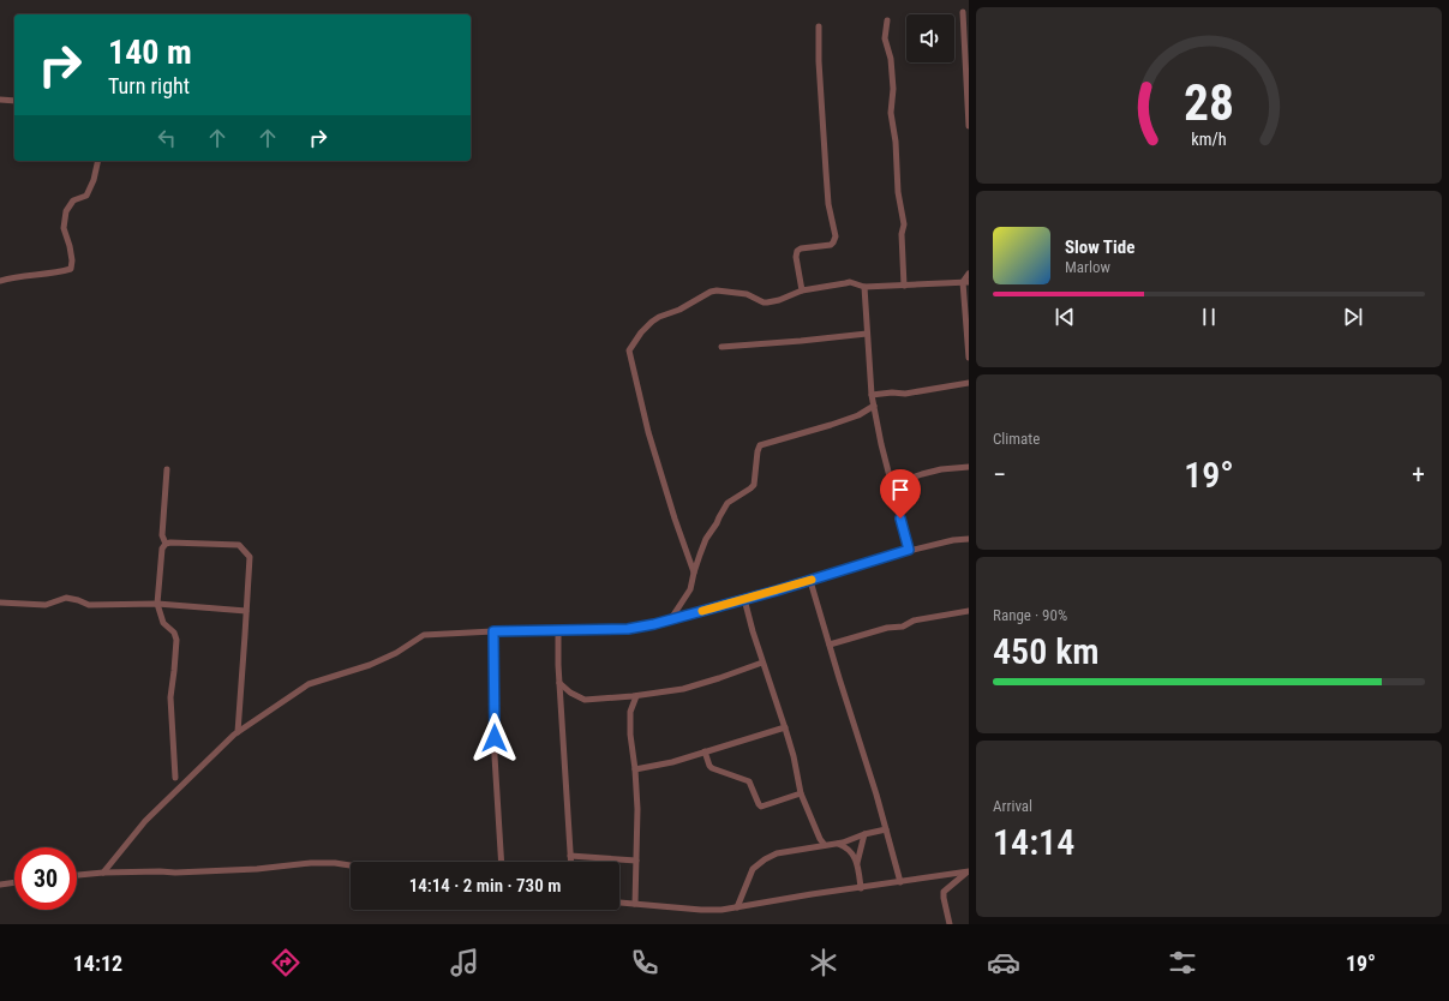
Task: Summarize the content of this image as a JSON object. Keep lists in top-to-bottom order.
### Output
{
  "page": {
    "turn": ["140 m", "Turn right"],
    "song": ["Slow Tide", "Marlow"],
    "tile": [
      "Climate",
      ["Range · 90%", "450 km"],
      ["Arrival", "14:14"]
    ],
    "heat": ["−", "19°", "+"],
    "limit": "30",
    "trip": "14:14 · 2 min · 730 m",
    "tabs": ["14:12", "19°"],
    "gauge": ["28", "km/h"]
  }
}
